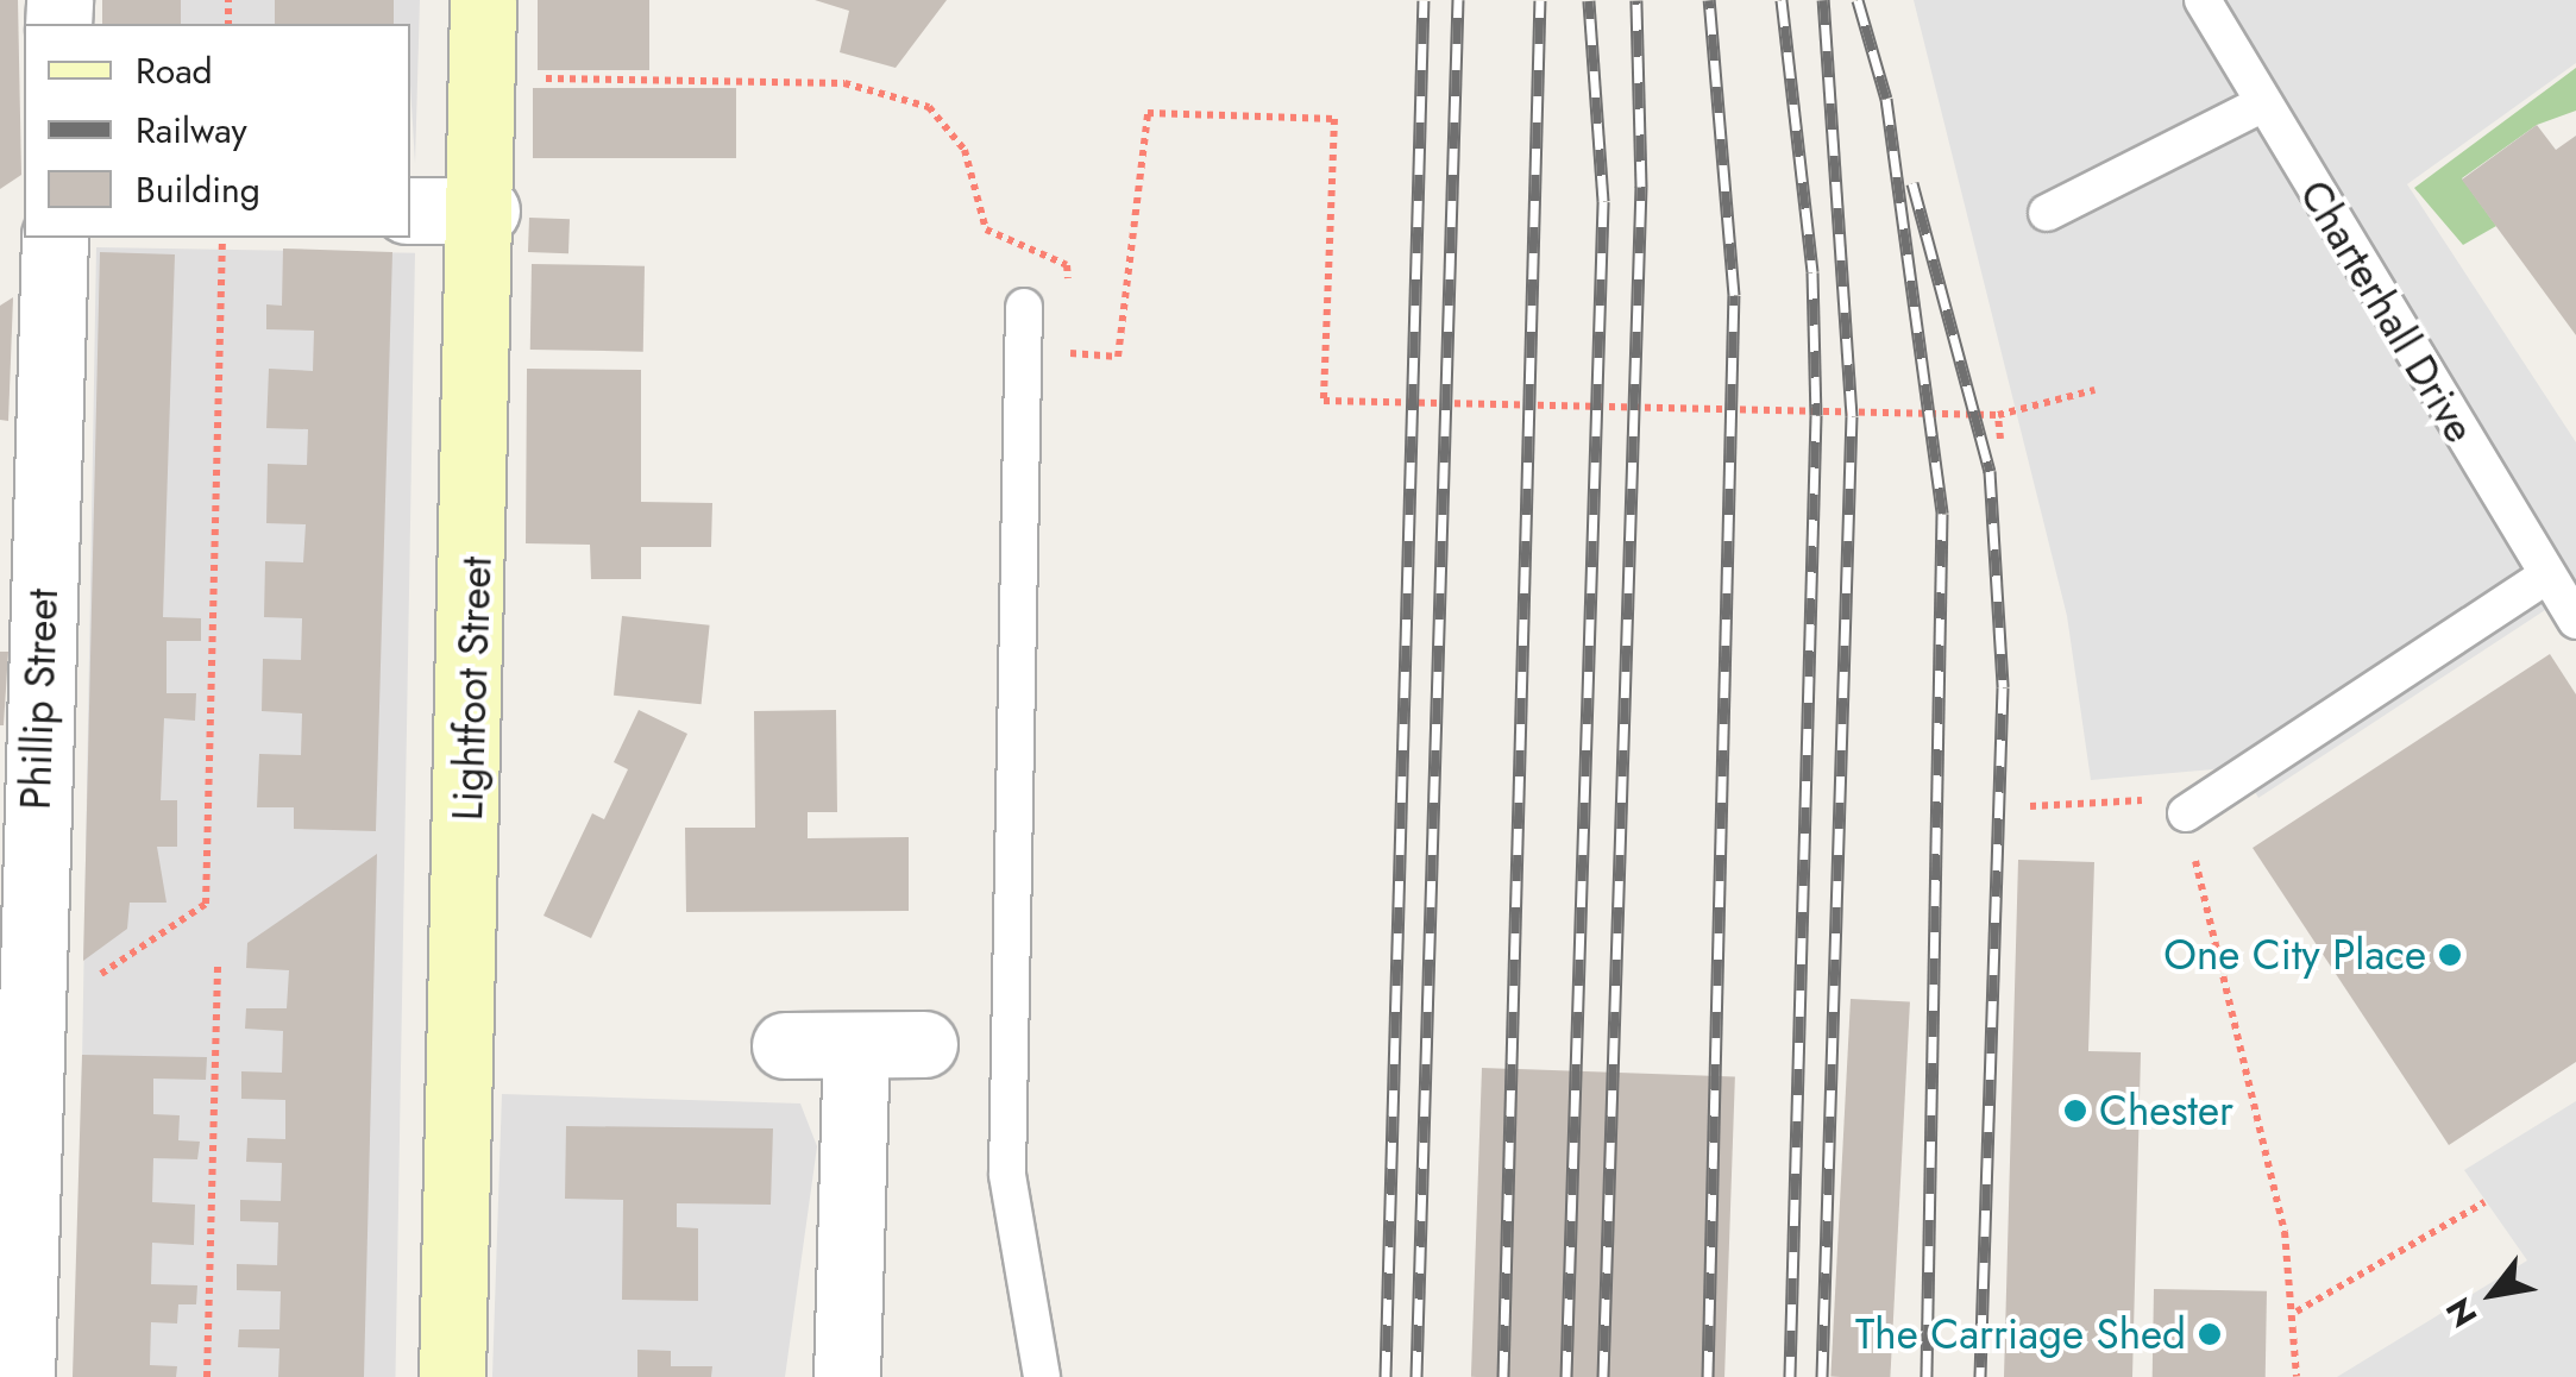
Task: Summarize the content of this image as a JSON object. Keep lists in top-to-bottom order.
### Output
{
  "streets": {
    "street": ["Lightfoot Street", "Phillip Street"],
    "lane": ["Charterhall Drive"]
  },
  "places": ["One City Place", "Chester", "The Carriage Shed"],
  "legend": ["Road", "Railway", "Building"],
  "north": "bottom left"
}
